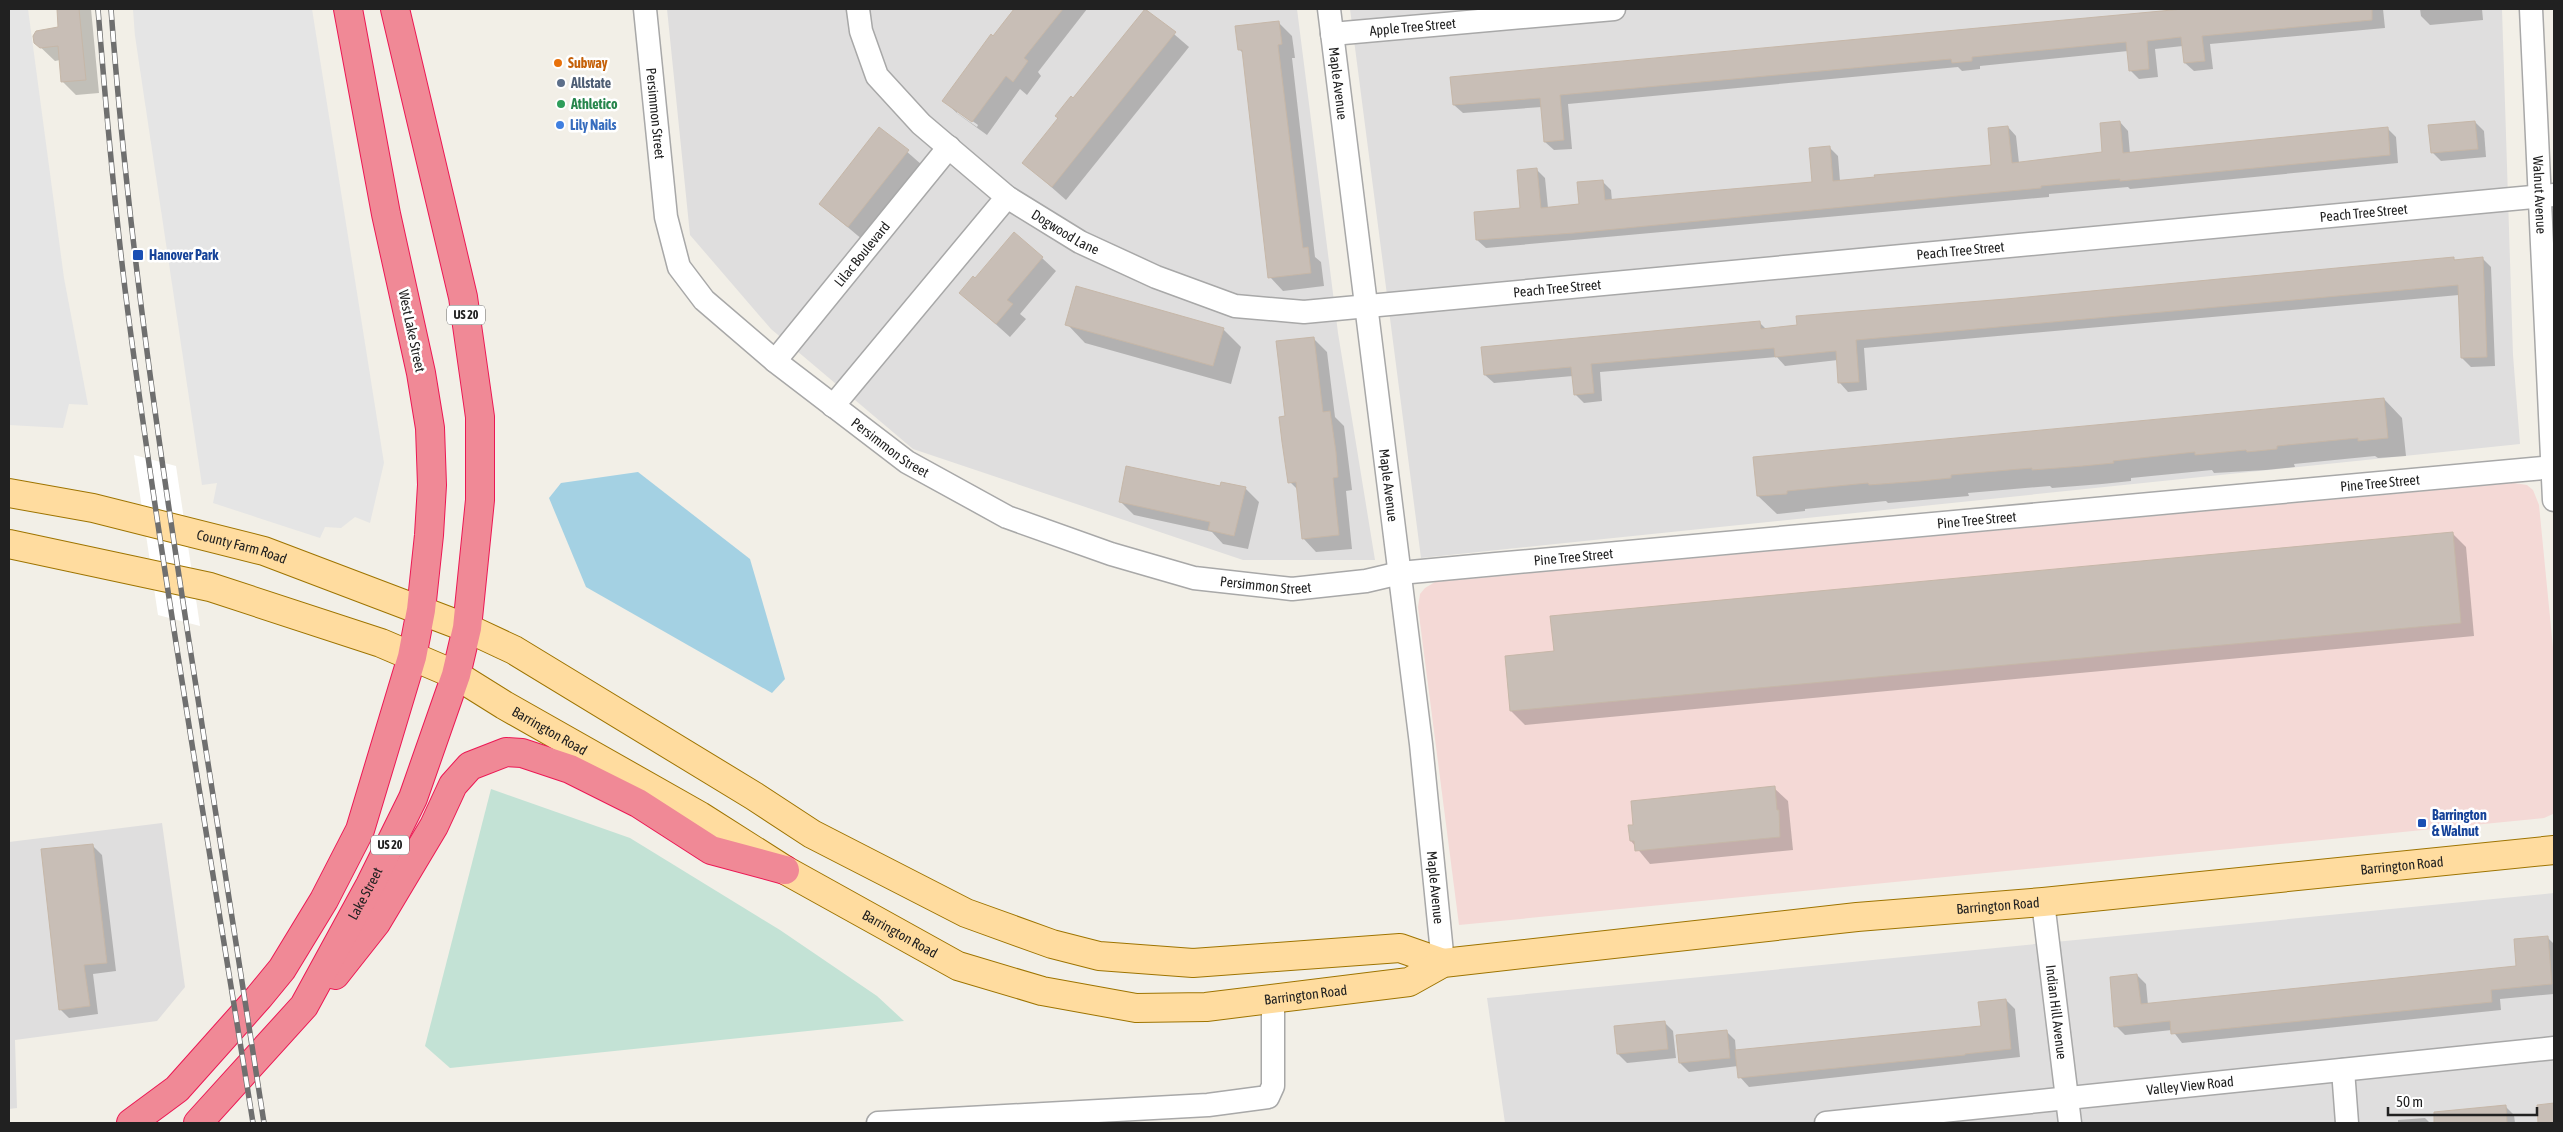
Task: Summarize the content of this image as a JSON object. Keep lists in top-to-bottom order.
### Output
{
  "streets": {
    "highway": ["US 20", "West Lake Street", "Lake Street"],
    "main road": ["County Farm Road", "Barrington Road"],
    "street": [
      "Apple Tree Street",
      "Maple Avenue",
      "Persimmon Street",
      "Walnut Avenue",
      "Peach Tree Street",
      "Dogwood Lane",
      "Lilac Boulevard",
      "Pine Tree Street",
      "Indian Hill Avenue",
      "Valley View Road"
    ]
  },
  "crossings": [
    ["Apple Tree Street", "Maple Avenue"],
    ["Maple Avenue", "Persimmon Street"],
    ["Maple Avenue", "Peach Tree Street"],
    ["Maple Avenue", "Dogwood Lane"],
    ["Maple Avenue", "Pine Tree Street"],
    ["Maple Avenue", "Barrington Road"],
    ["Persimmon Street", "Lilac Boulevard"],
    ["Persimmon Street", "Pine Tree Street"],
    ["Walnut Avenue", "Peach Tree Street"],
    ["Walnut Avenue", "Pine Tree Street"],
    ["Peach Tree Street", "Dogwood Lane"],
    ["Dogwood Lane", "Lilac Boulevard"],
    ["US 20", "West Lake Street"],
    ["US 20", "County Farm Road"],
    ["US 20", "Barrington Road"],
    ["US 20", "Lake Street"],
    ["West Lake Street", "County Farm Road"],
    ["West Lake Street", "Barrington Road"],
    ["County Farm Road", "Barrington Road"],
    ["County Farm Road", "Lake Street"],
    ["Barrington Road", "Lake Street"],
    ["Barrington Road", "Indian Hill Avenue"],
    ["Indian Hill Avenue", "Valley View Road"]
  ],
  "places": {
    "other": [
      "Subway",
      "Allstate",
      "Athletico",
      "Lily Nails"
    ],
    "transit": ["Hanover Park", "Barrington & Walnut"]
  },
  "scale_bar": "50 m"
}
